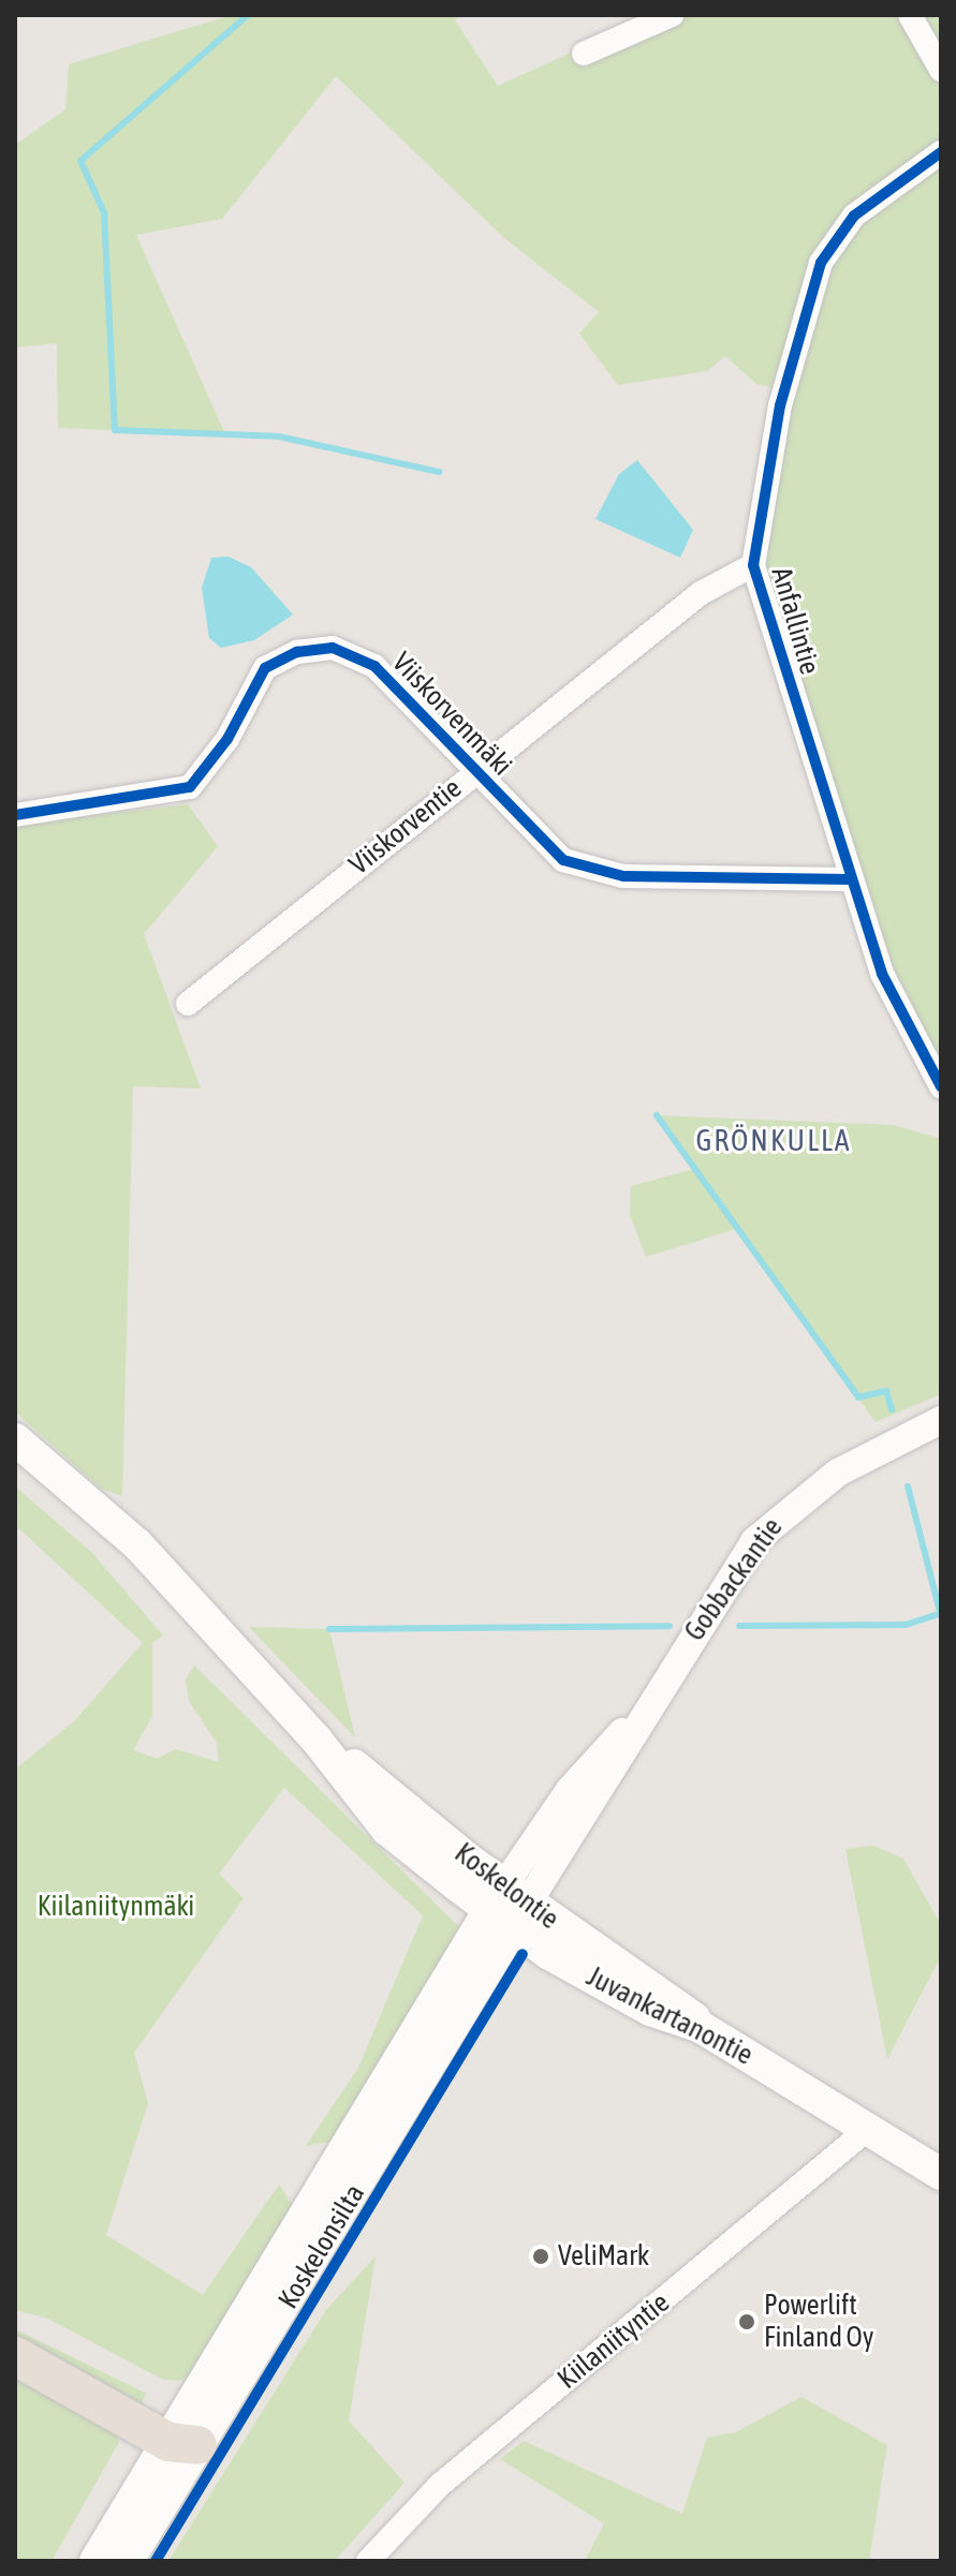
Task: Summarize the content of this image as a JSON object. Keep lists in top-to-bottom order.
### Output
{
  "streets": {
    "main road": ["Koskelontie", "Juvankartanontie", "Koskelonsilta"],
    "street": [
      "Anfallintie",
      "Viiskorvenmäki",
      "Viiskorventie",
      "Gobbackantie",
      "Kiilaniityntie"
    ]
  },
  "crossings": [
    ["Anfallintie", "Viiskorvenmäki"],
    ["Anfallintie", "Viiskorventie"],
    ["Viiskorvenmäki", "Viiskorventie"],
    ["Gobbackantie", "Koskelontie"],
    ["Gobbackantie", "Koskelonsilta"],
    ["Koskelontie", "Juvankartanontie"],
    ["Koskelontie", "Koskelonsilta"],
    ["Juvankartanontie", "Kiilaniityntie"]
  ],
  "districts": ["GRÖNKULLA"],
  "parks": ["Kiilaniitynmäki"],
  "places": ["VeliMark", "Powerlift Finland Oy"]
}
